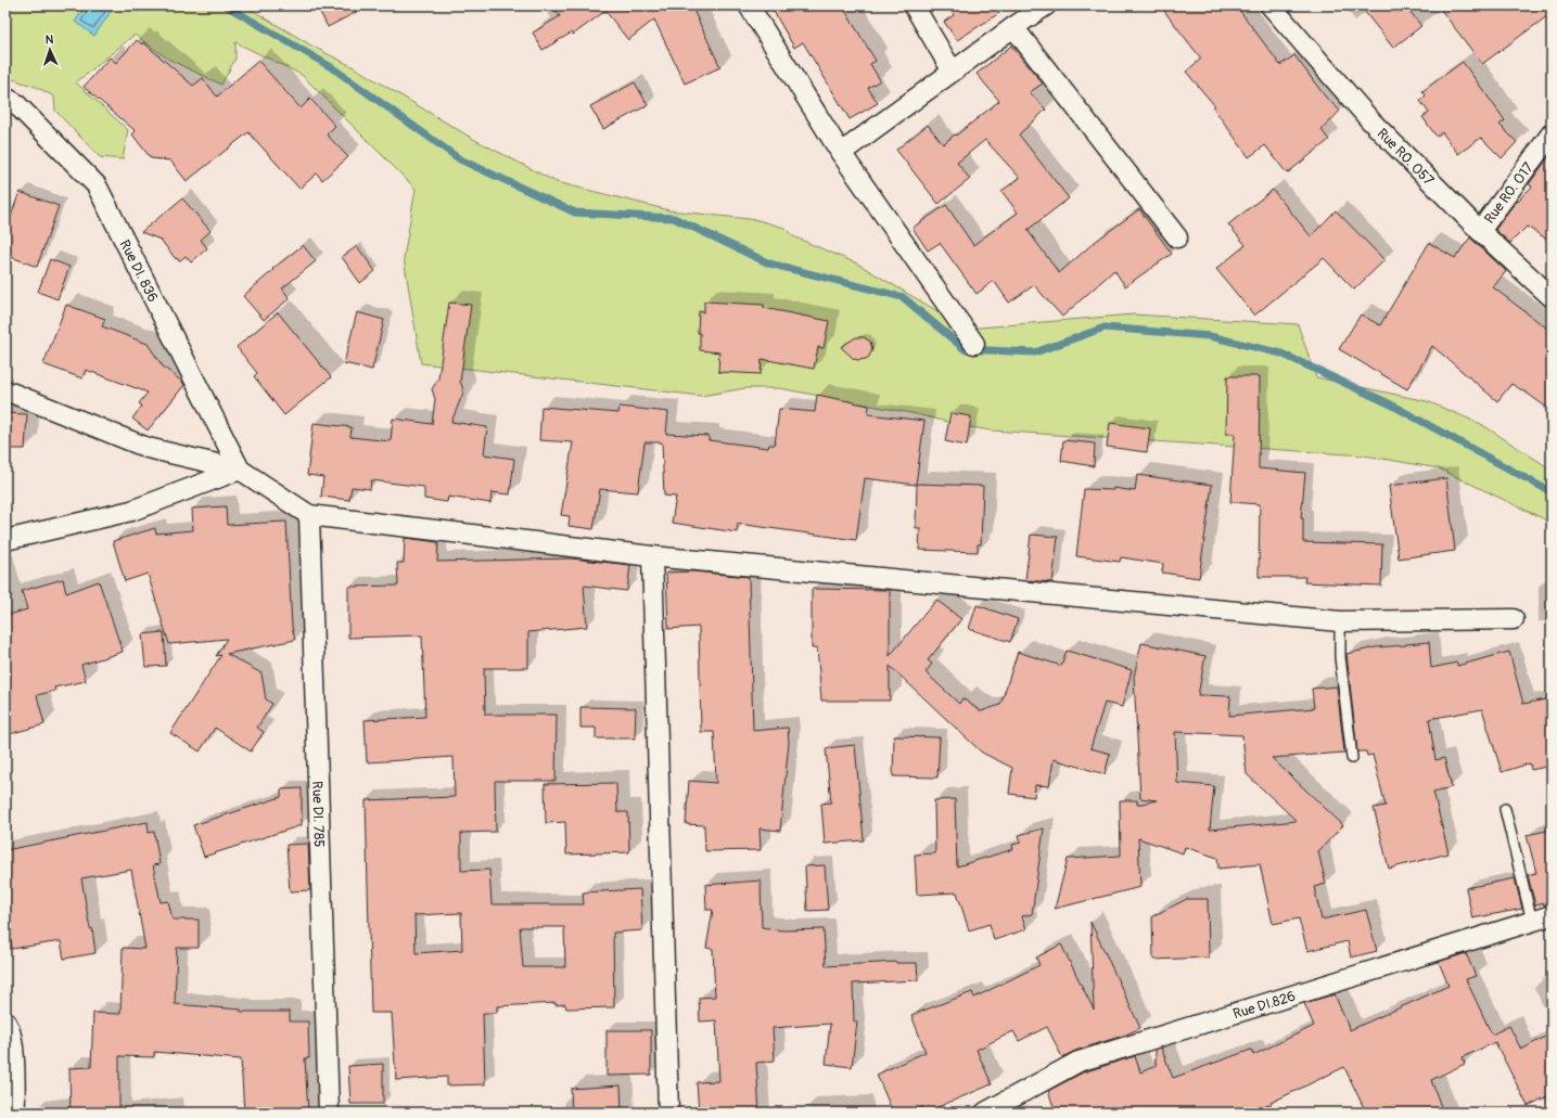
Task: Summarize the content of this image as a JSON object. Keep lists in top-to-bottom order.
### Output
{
  "streets": {
    "street": [
      "Rue RO. 057",
      "Rue RO. 017",
      "Rue DI. 836",
      "Rue DI. 785",
      "Rue DI.826"
    ]
  },
  "crossings": [
    ["Rue RO. 057", "Rue RO. 017"]
  ],
  "north": "top"
}
